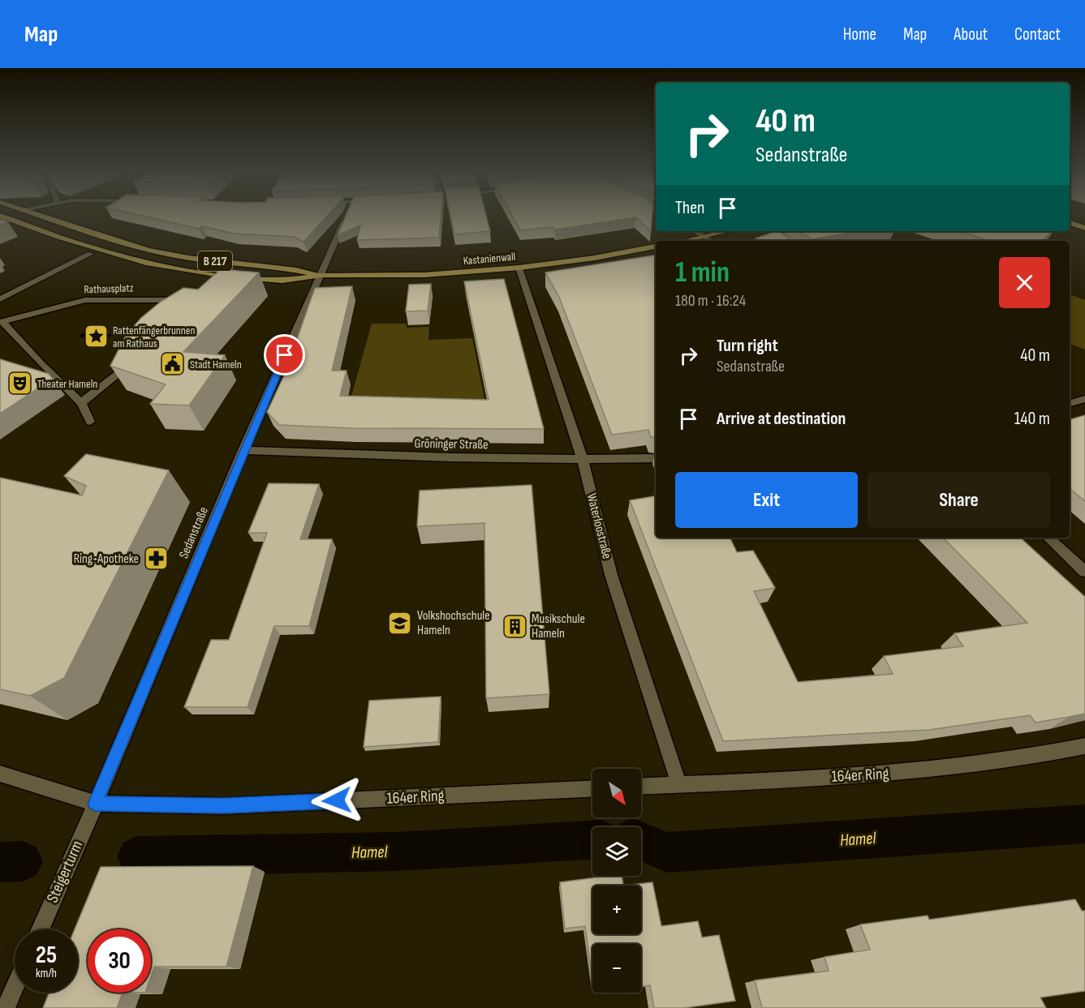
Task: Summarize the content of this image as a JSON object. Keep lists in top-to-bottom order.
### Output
{
  "streets": {
    "main road": ["Kastanienwall", "B 217"],
    "street": [
      "Rathausplatz",
      "Gröninger Straße",
      "Waterloostraße",
      "Sedanstraße",
      "164er Ring",
      "Steigerturm"
    ]
  },
  "crossings": [
    ["Kastanienwall", "Waterloostraße"],
    ["Kastanienwall", "Sedanstraße"],
    ["Gröninger Straße", "Waterloostraße"],
    ["Gröninger Straße", "Sedanstraße"],
    ["Waterloostraße", "164er Ring"],
    ["Sedanstraße", "164er Ring"],
    ["Sedanstraße", "Steigerturm"],
    ["164er Ring", "Steigerturm"]
  ],
  "water": ["Hamel"],
  "places": {
    "place": ["Rattenfängerbrunnen am Rathaus"],
    "public building": ["Stadt Hameln"],
    "theatre": ["Theater Hameln"],
    "pharmacy": ["Ring-Apotheke"],
    "school or university": ["Volkshochschule Hameln"],
    "building": ["Musikschule Hameln"]
  },
  "north": "bottom right",
  "page": {
    "header": "Map",
    "nav": [
      "Home",
      "Map",
      "About",
      "Contact"
    ],
    "turn": ["40 m", "Sedanstraße"],
    "then": "Then",
    "heading": ["1 min", "180 m · 16:24"],
    "list": [
      {
        "name": "Turn right",
        "note": "Sedanstraße",
        "value": "40 m"
      },
      {
        "name": "Arrive at destination",
        "value": "140 m"
      }
    ],
    "buttons": ["Exit", "Share"],
    "map_buttons": ["+", "−"],
    "speed": "25 km/h",
    "limit": "30"
  }
}
